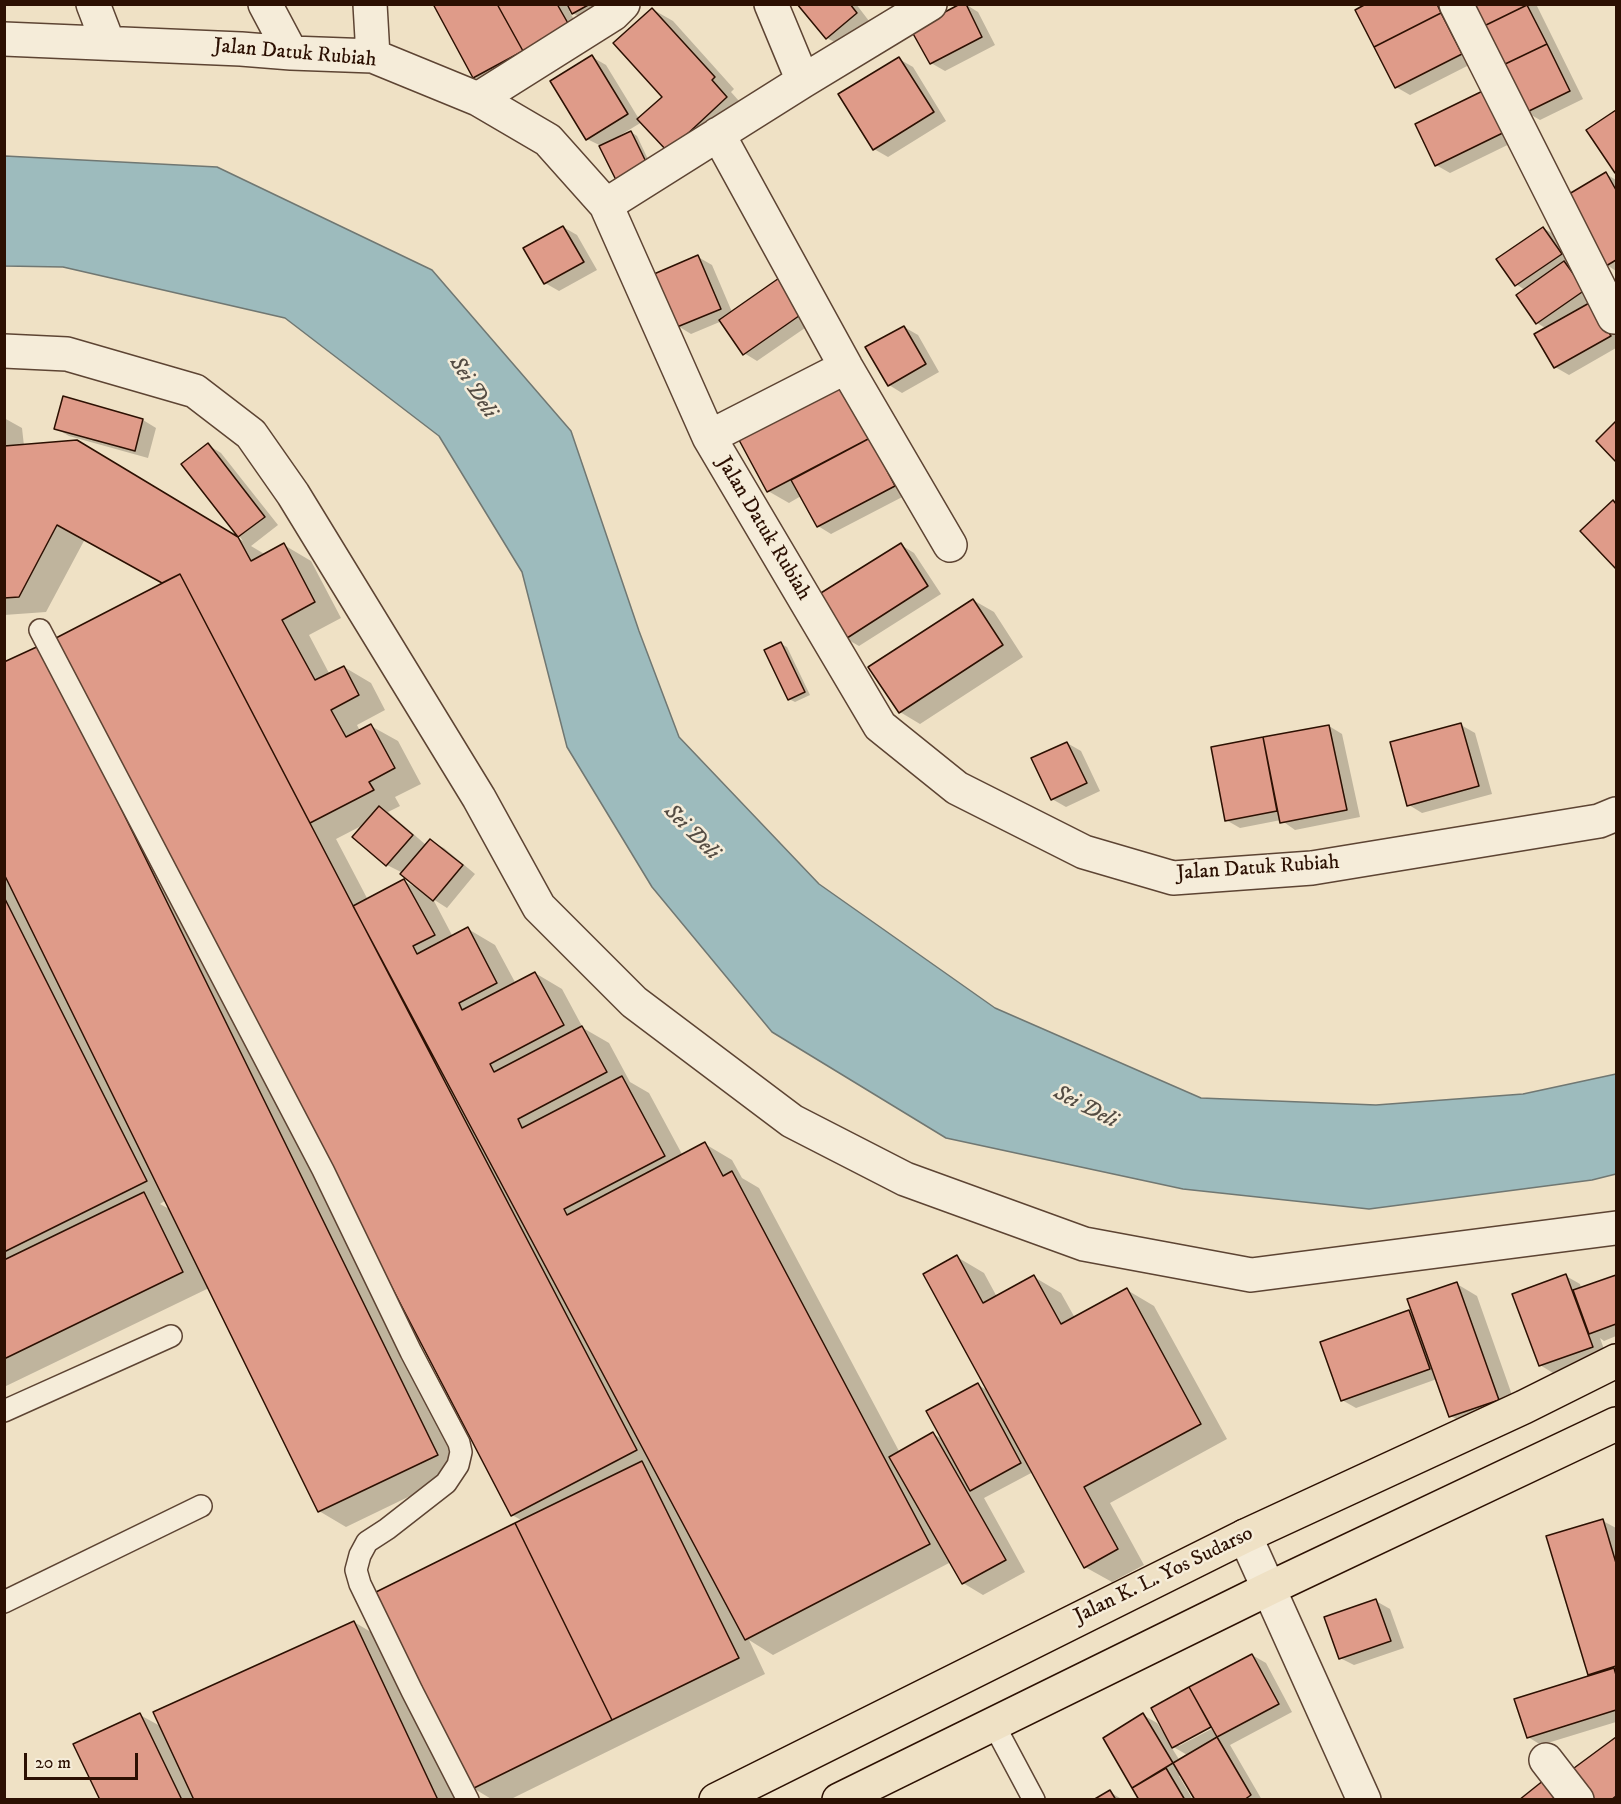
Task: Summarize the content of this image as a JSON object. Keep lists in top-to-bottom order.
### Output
{
  "streets": {
    "highway": ["Jalan K. L. Yos Sudarso"],
    "street": ["Jalan Datuk Rubiah"]
  },
  "water": ["Sei Deli"],
  "scale_bar": "20 m"
}
